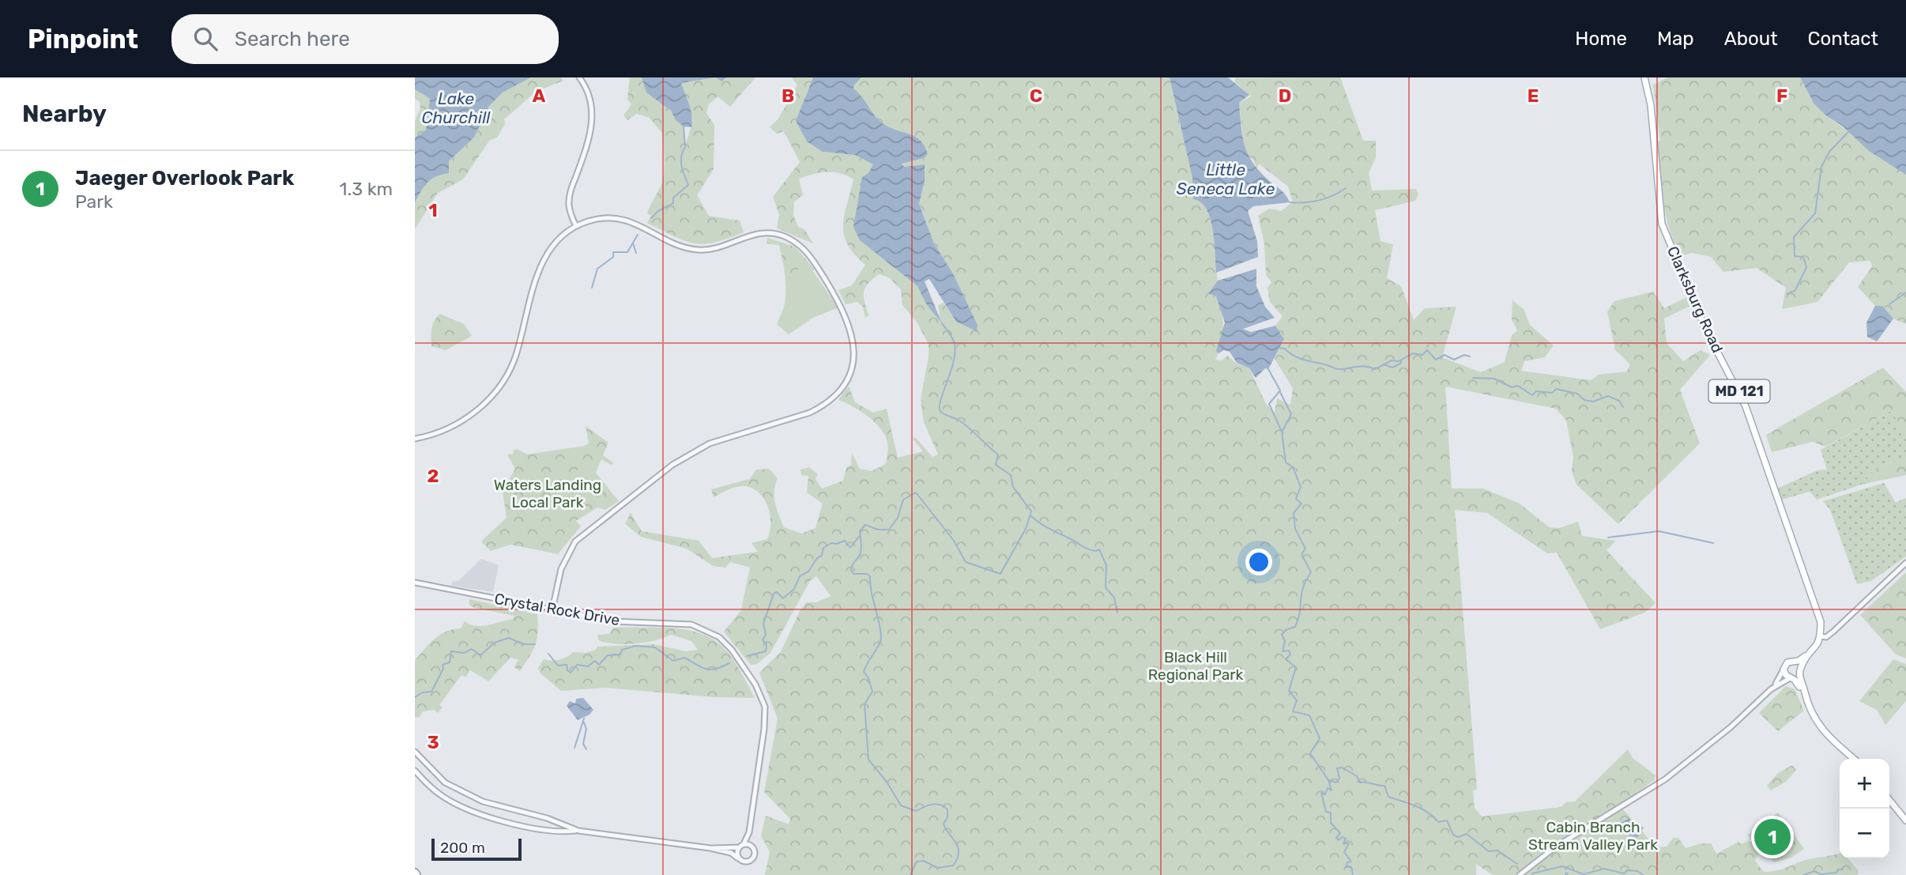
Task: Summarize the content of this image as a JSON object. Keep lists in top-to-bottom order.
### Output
{
  "streets": {
    "main road": ["Clarksburg Road", "MD 121"],
    "street": ["Crystal Rock Drive"]
  },
  "water": ["Lake Churchill", "Little Seneca Lake"],
  "parks": ["Waters Landing Local Park", "Black Hill Regional Park", "Cabin Branch Stream Valley Park"],
  "scale_bar": "200 m",
  "page": {
    "header": "Pinpoint",
    "search": "Search here",
    "nav": [
      "Home",
      "Map",
      "About",
      "Contact"
    ],
    "heading": "Nearby",
    "list": [
      {
        "mark": "1",
        "name": "Jaeger Overlook Park",
        "note": "Park",
        "value": "1.3 km"
      }
    ],
    "map_buttons": ["+", "−"],
    "pins": "1",
    "scale": "200 m"
  },
  "grid": {
    "columns": [
      "A",
      "B",
      "C",
      "D",
      "E",
      "F"
    ],
    "rows": ["1", "2", "3"]
  }
}
